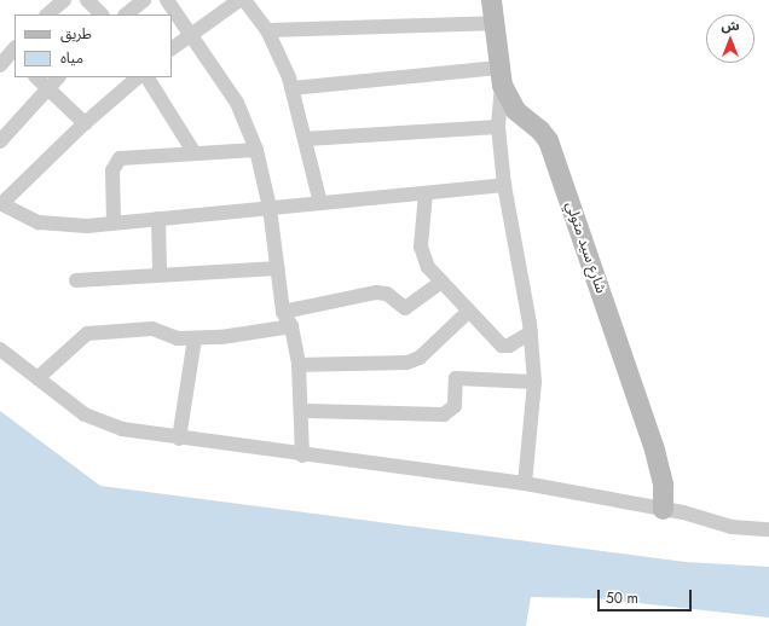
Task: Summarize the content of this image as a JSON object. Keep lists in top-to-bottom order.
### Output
{
  "streets": {
    "street": ["شارع سيد متولي"]
  },
  "legend": ["طريق", "مياه"],
  "scale_bar": "50 m",
  "north": "top"
}
